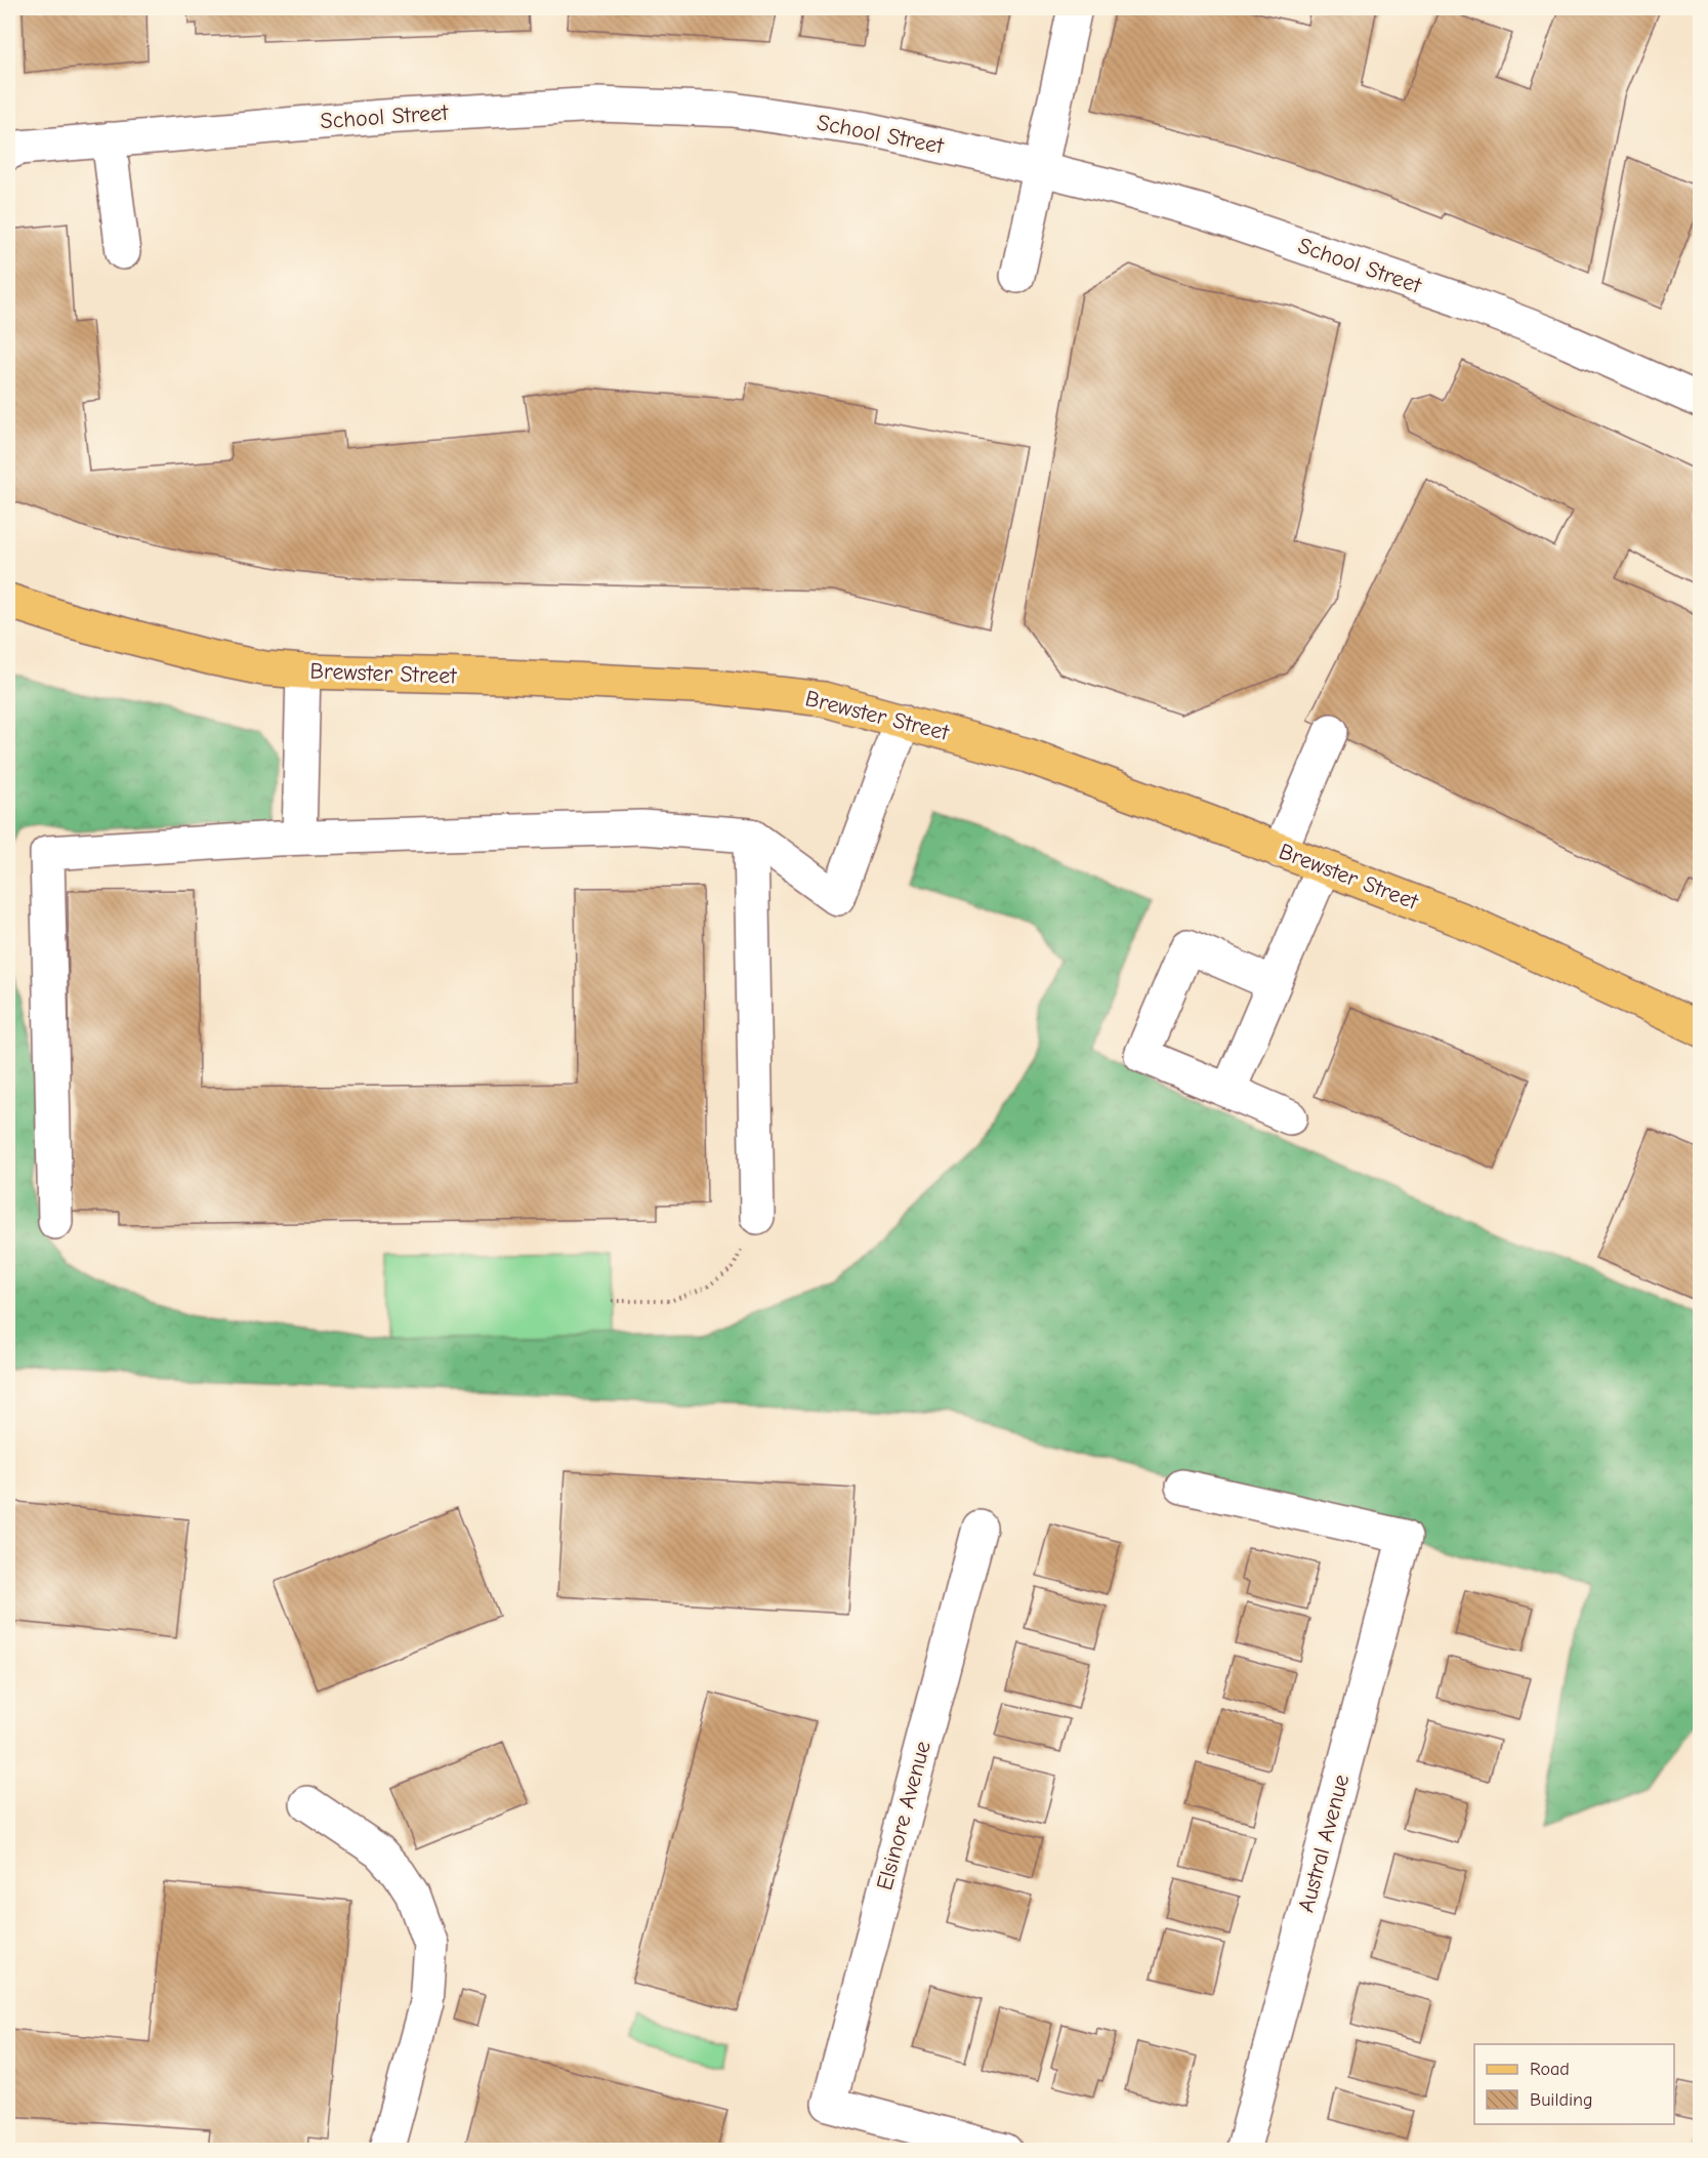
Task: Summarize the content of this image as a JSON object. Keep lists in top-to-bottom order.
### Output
{
  "streets": {
    "main road": ["Brewster Street"],
    "street": ["School Street", "Elsinore Avenue", "Austral Avenue"]
  },
  "legend": ["Road", "Building"]
}
